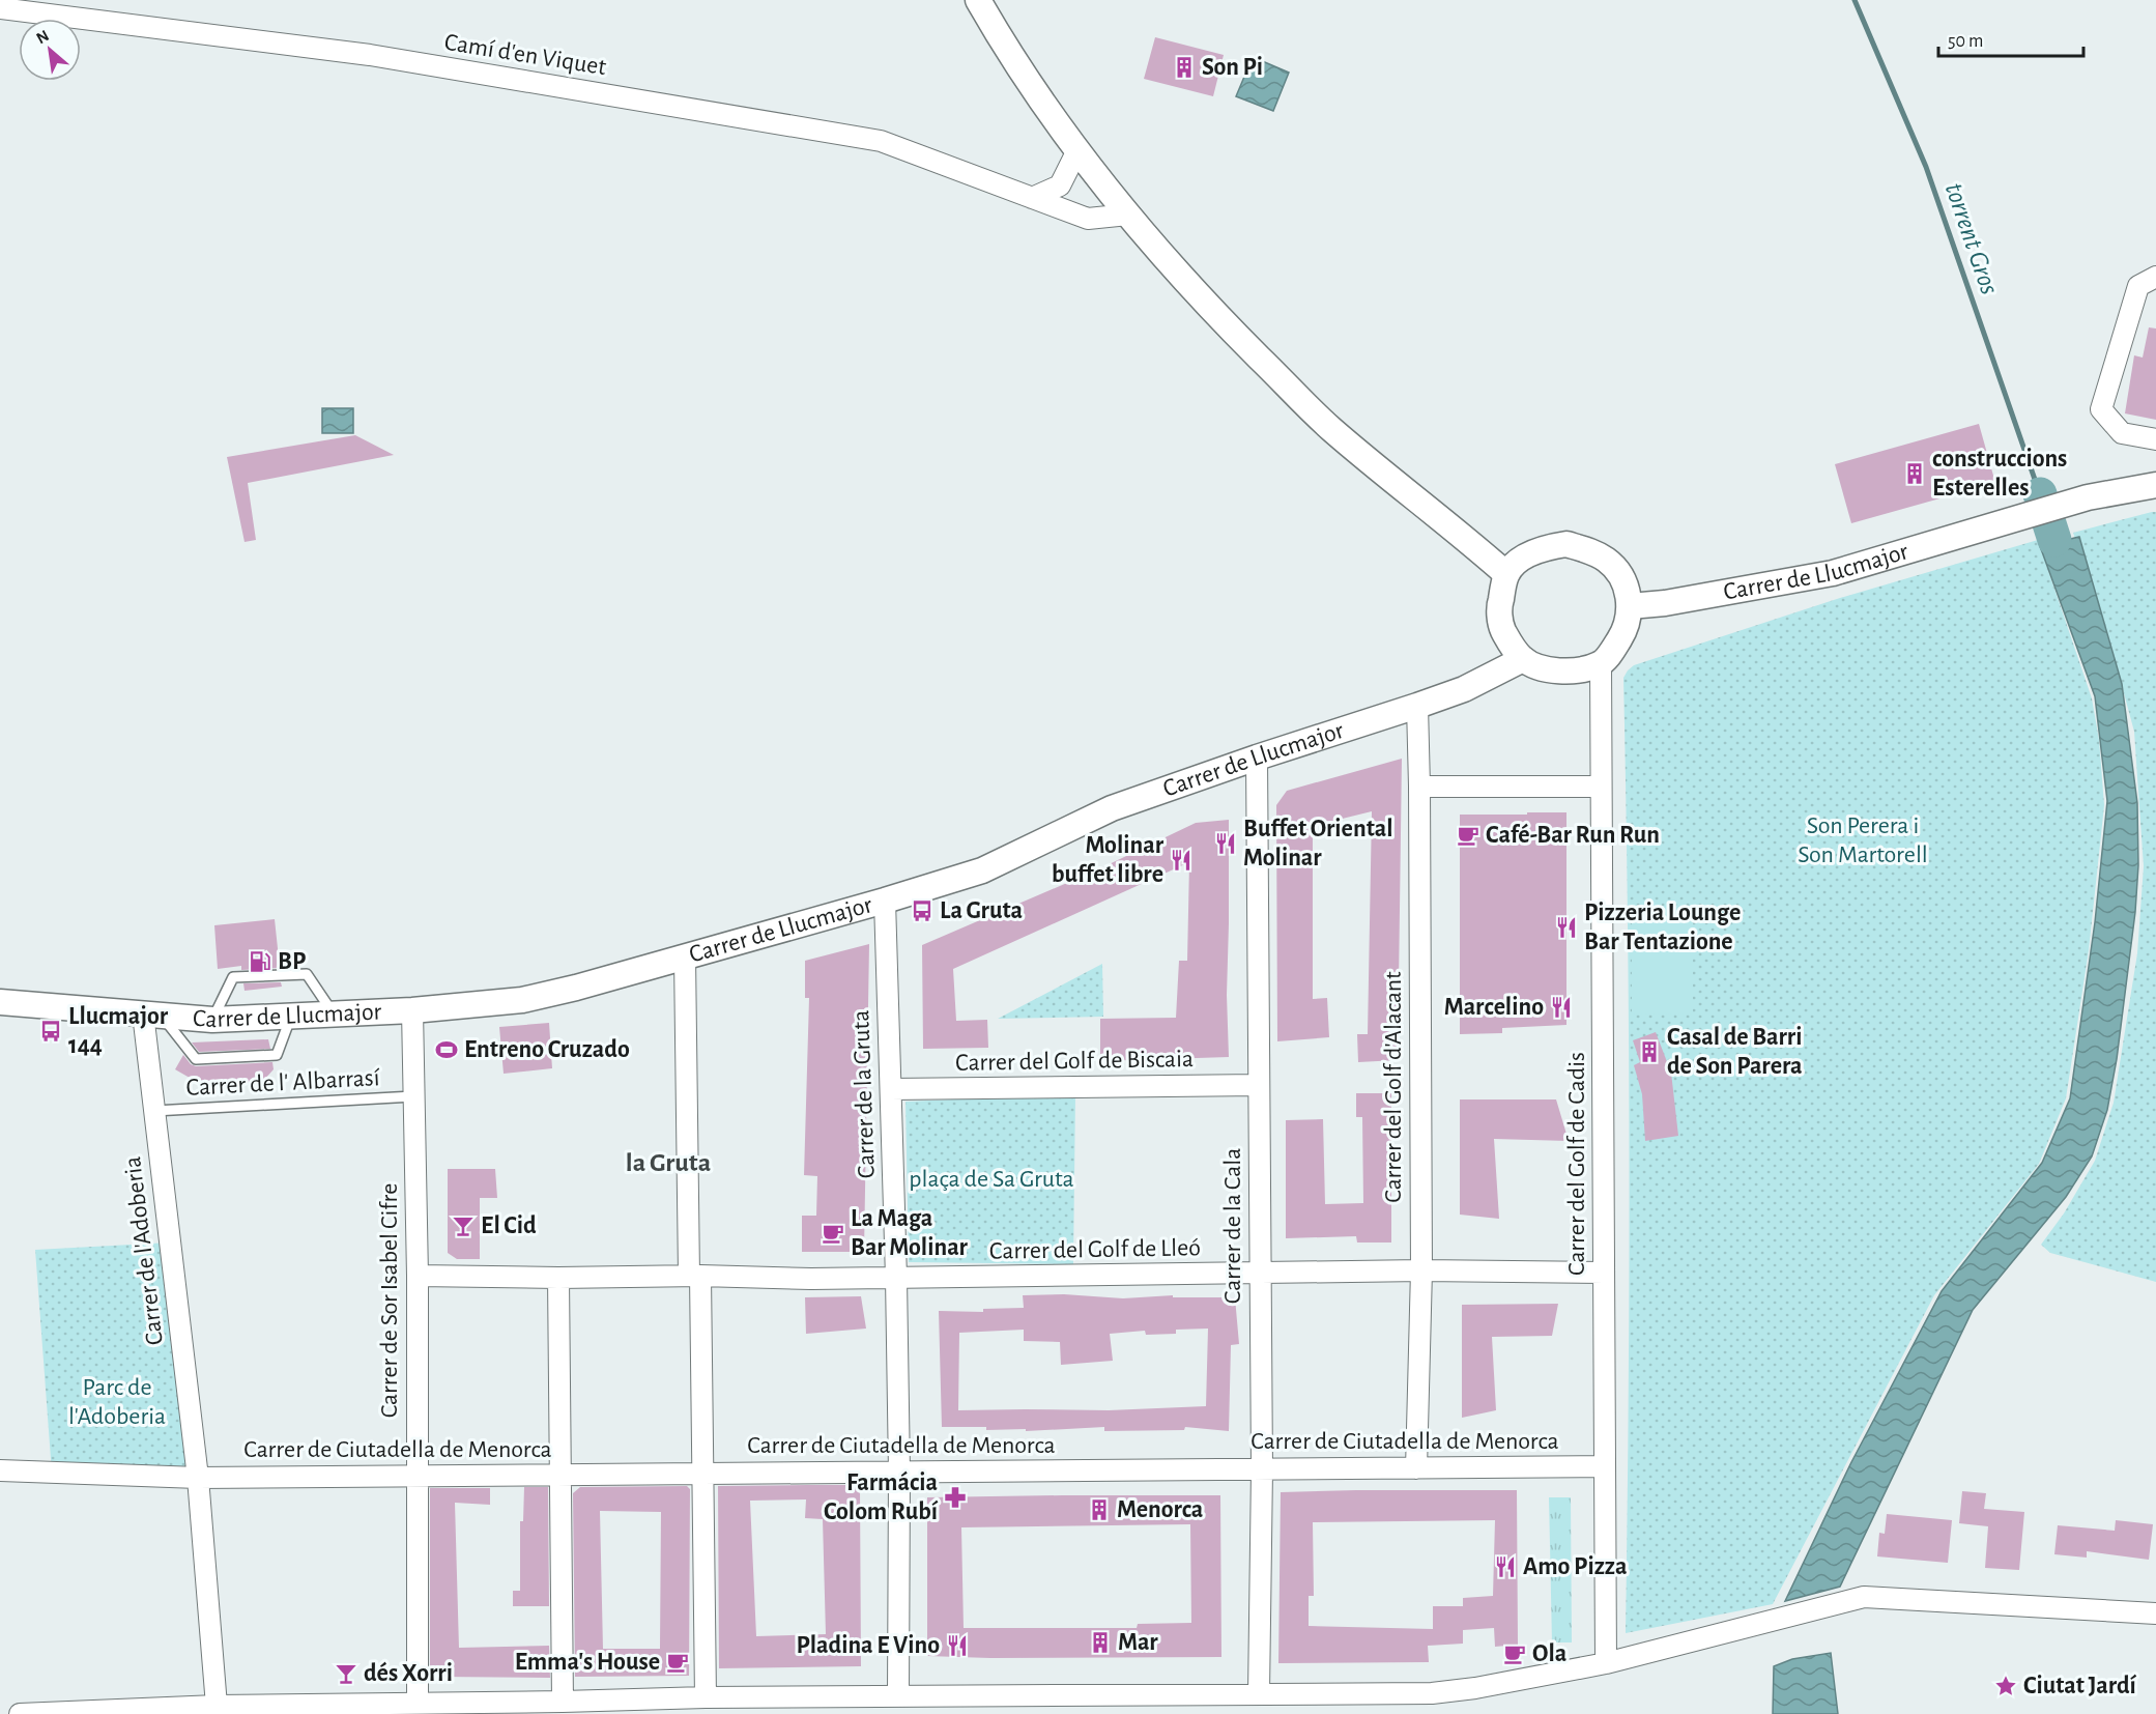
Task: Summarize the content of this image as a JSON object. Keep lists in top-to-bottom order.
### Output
{
  "streets": {
    "street": [
      "Camí d'en Viquet",
      "Carrer de Llucmajor",
      "Carrer del Golf de Biscaia",
      "Carrer del Golf d'Alacant",
      "Carrer de la Gruta",
      "Carrer del Golf de Cadis",
      "Carrer de la Cala",
      "Carrer del Golf de Lleó",
      "Carrer de l'Adoberia",
      "Carrer de Sor Isabel Cifre",
      "Carrer de Ciutadella de Menorca"
    ],
    "lane": ["Carrer de l' Albarrasí"]
  },
  "crossings": [
    ["Carrer de Llucmajor", "Carrer del Golf d'Alacant"],
    ["Carrer de Llucmajor", "Carrer de la Gruta"],
    ["Carrer de Llucmajor", "Carrer del Golf de Cadis"],
    ["Carrer de Llucmajor", "Carrer de la Cala"],
    ["Carrer de Llucmajor", "Carrer de l'Adoberia"],
    ["Carrer de Llucmajor", "Carrer de Sor Isabel Cifre"],
    ["Carrer del Golf de Biscaia", "Carrer de la Gruta"],
    ["Carrer del Golf de Biscaia", "Carrer de la Cala"],
    ["Carrer de l' Albarrasí", "Carrer de l'Adoberia"],
    ["Carrer de l' Albarrasí", "Carrer de Sor Isabel Cifre"],
    ["Carrer del Golf d'Alacant", "Carrer del Golf de Lleó"],
    ["Carrer del Golf d'Alacant", "Carrer de Ciutadella de Menorca"],
    ["Carrer de la Gruta", "Carrer del Golf de Lleó"],
    ["Carrer de la Gruta", "Carrer de Ciutadella de Menorca"],
    ["Carrer del Golf de Cadis", "Carrer del Golf de Lleó"],
    ["Carrer del Golf de Cadis", "Carrer de Ciutadella de Menorca"],
    ["Carrer de la Cala", "Carrer del Golf de Lleó"],
    ["Carrer de la Cala", "Carrer de Ciutadella de Menorca"],
    ["Carrer del Golf de Lleó", "Carrer de Sor Isabel Cifre"],
    ["Carrer de l'Adoberia", "Carrer de Ciutadella de Menorca"],
    ["Carrer de Sor Isabel Cifre", "Carrer de Ciutadella de Menorca"]
  ],
  "districts": ["la Gruta"],
  "water": ["torrent Gros"],
  "parks": ["Son Perera i Son Martorell", "plaça de Sa Gruta", "Parc de l'Adoberia"],
  "places": {
    "building": [
      "Son Pi",
      "construccions Esterelles",
      "Casal de Barri de Son Parera",
      "Menorca",
      "Mar"
    ],
    "cafe": [
      "Café-Bar Run Run",
      "La Maga Bar Molinar",
      "Ola",
      "Emma's House"
    ],
    "restaurant": [
      "Buffet Oriental Molinar",
      "Molinar buffet libre",
      "Pizzeria Lounge Bar Tentazione",
      "Marcelino",
      "Amo Pizza",
      "Pladina E Vino"
    ],
    "bus stop": ["La Gruta", "Llucmajor 144"],
    "fuel station": ["BP"],
    "sports": ["Entreno Cruzado"],
    "bar": ["El Cid", "dés Xorri"],
    "pharmacy": ["Farmácia Colom Rubí"],
    "place": ["Ciutat Jardí"]
  },
  "scale_bar": "50 m",
  "north": "top left"
}
